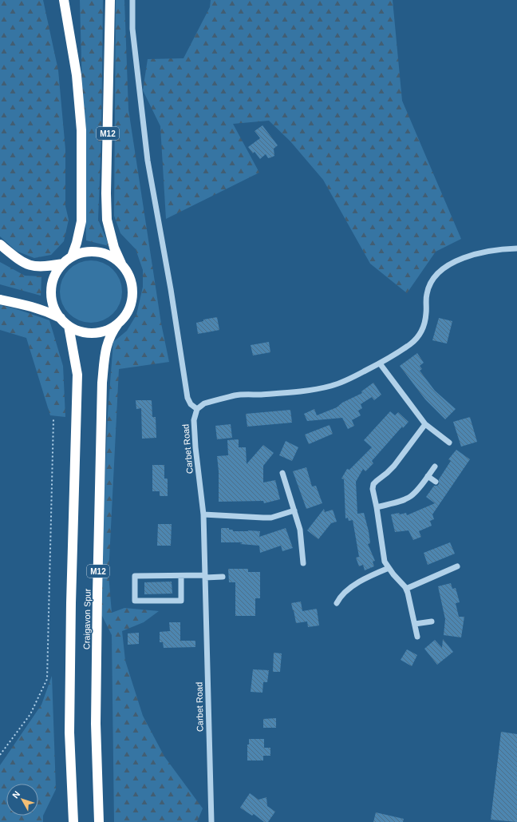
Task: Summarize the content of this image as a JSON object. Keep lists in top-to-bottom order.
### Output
{
  "streets": {
    "highway": ["M12", "Craigavon Spur"],
    "street": ["Carbet Road"]
  },
  "crossings": [
    ["M12", "Craigavon Spur"]
  ],
  "north": "top left"
}
